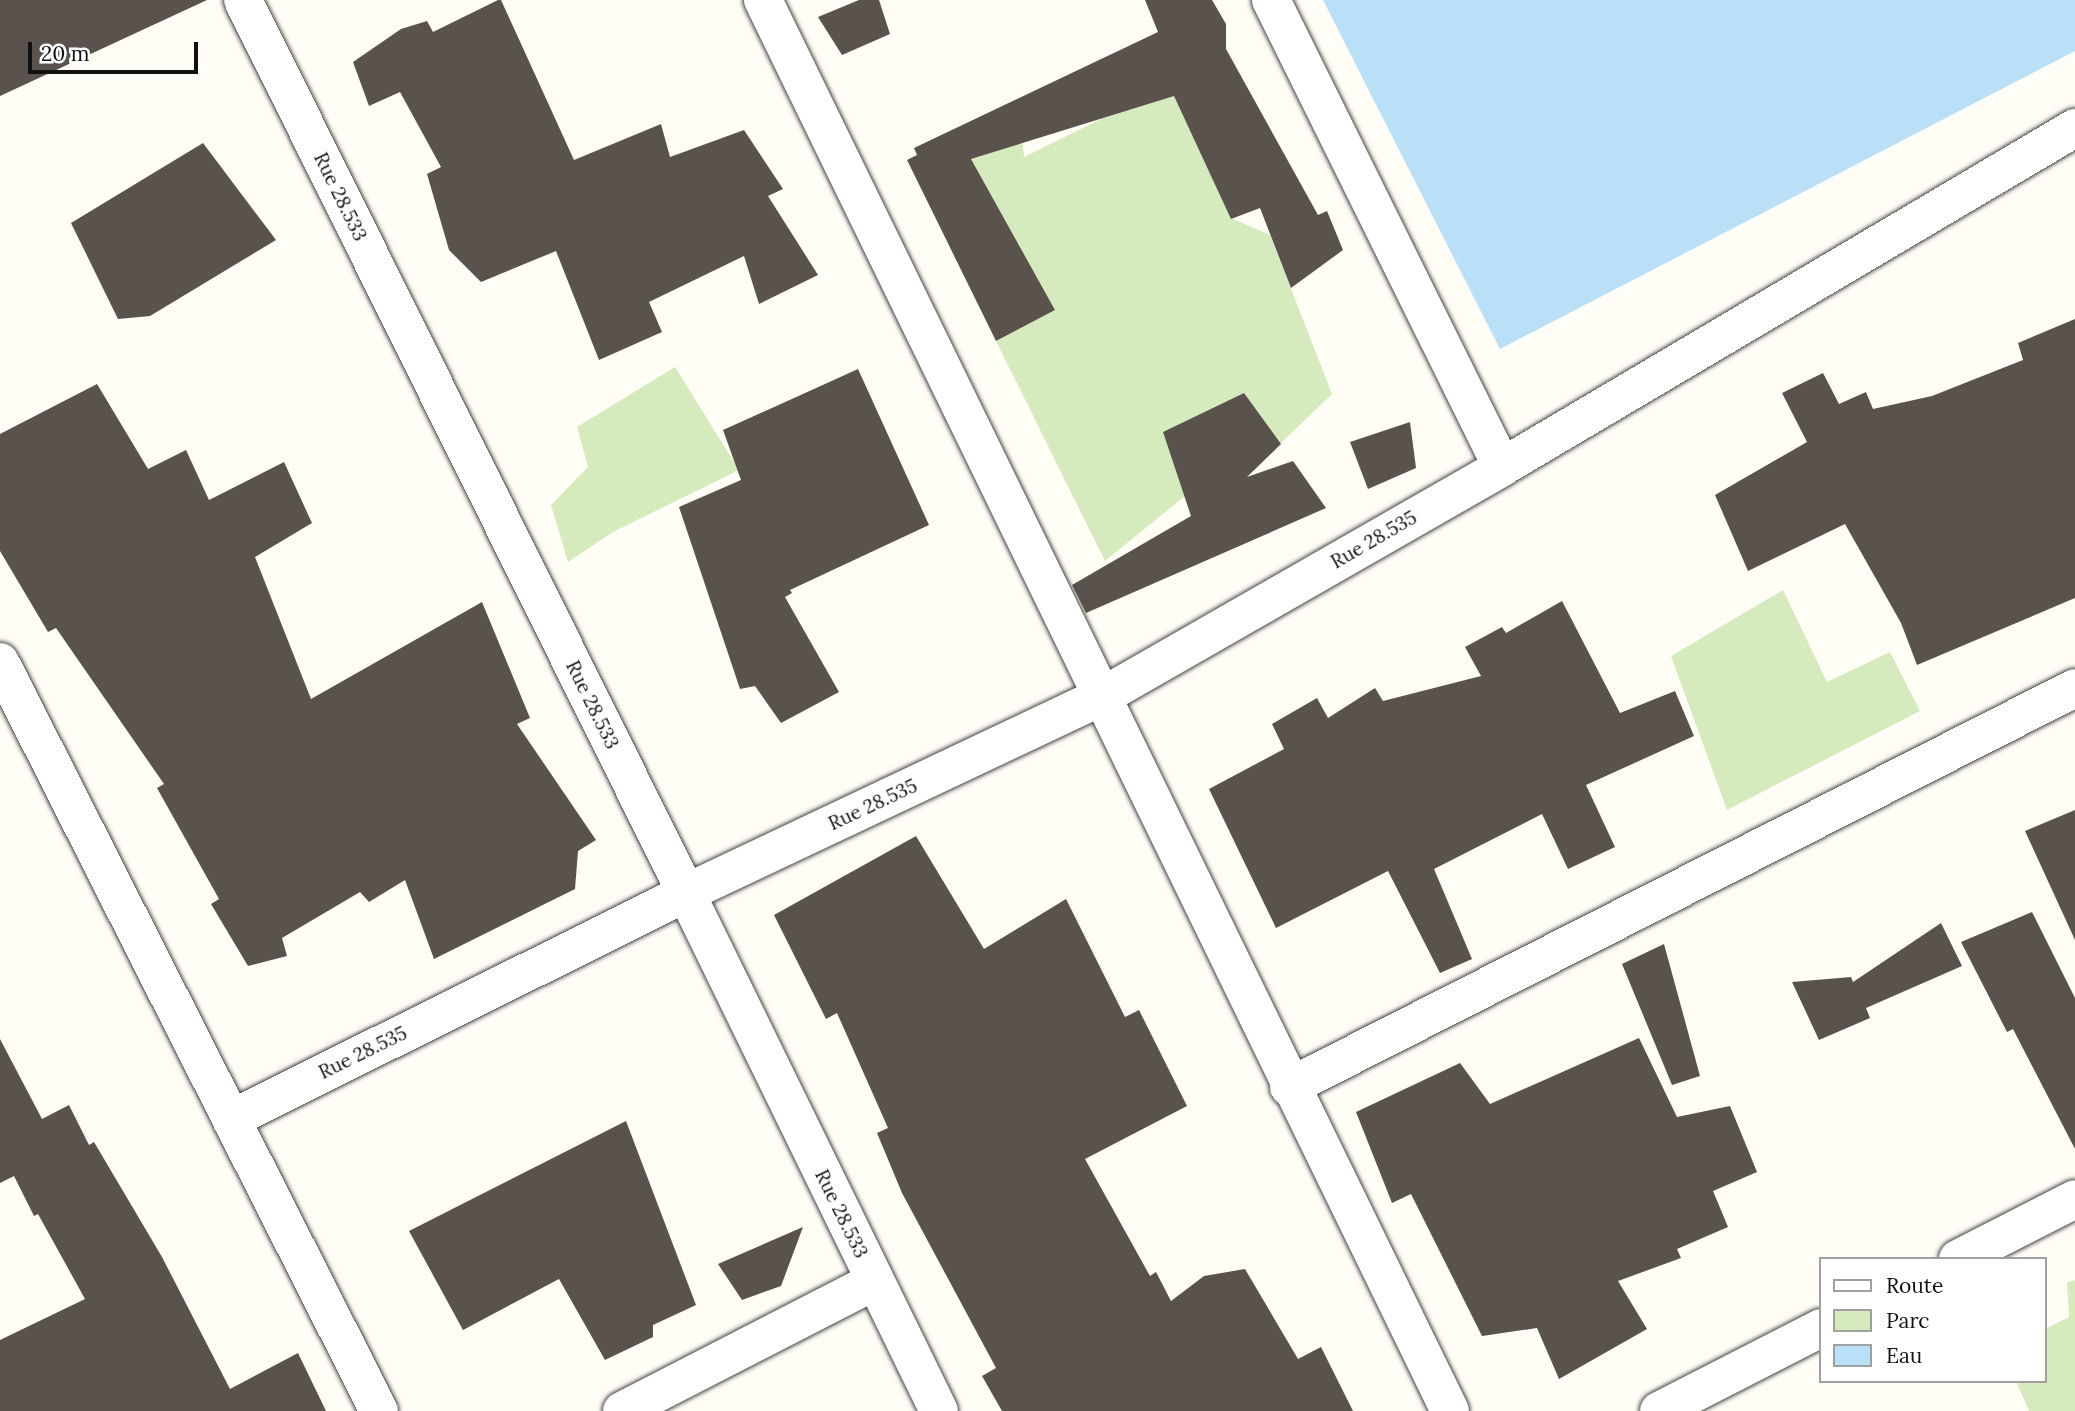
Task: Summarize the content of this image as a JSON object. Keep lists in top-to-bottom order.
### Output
{
  "streets": {
    "street": ["Rue 28.533", "Rue 28.535"]
  },
  "crossings": [
    ["Rue 28.533", "Rue 28.535"]
  ],
  "legend": ["Route", "Parc", "Eau"],
  "scale_bar": "20 m"
}
